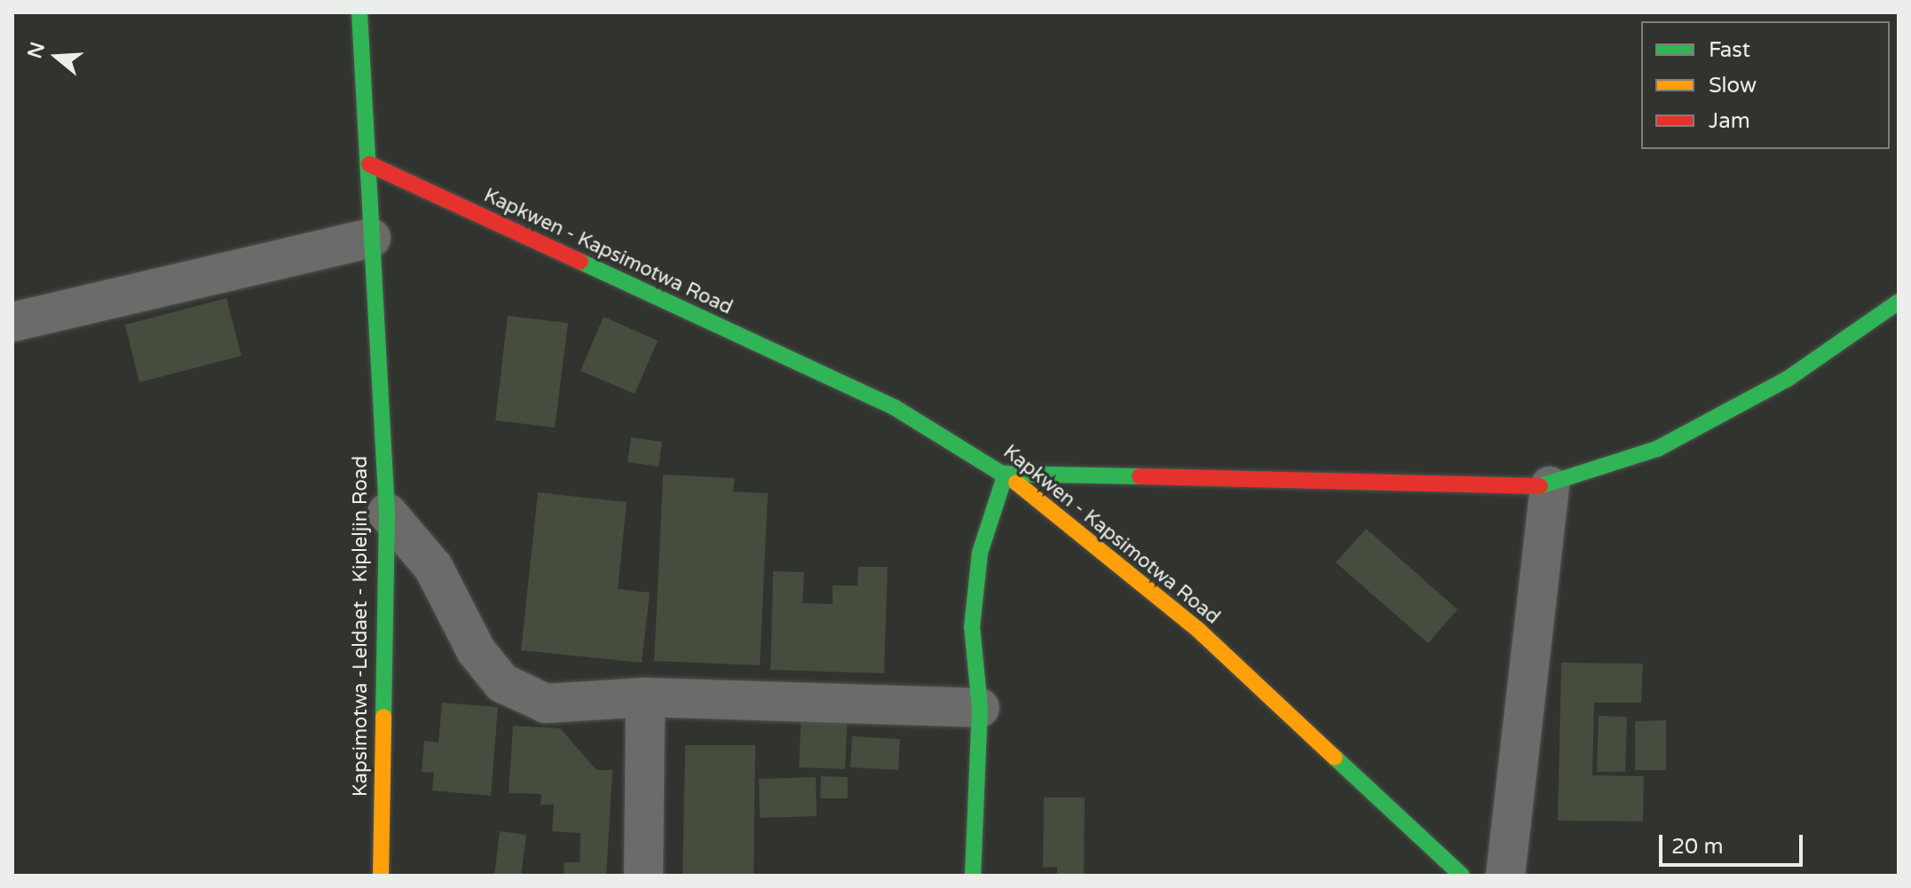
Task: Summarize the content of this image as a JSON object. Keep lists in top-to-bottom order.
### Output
{
  "streets": {
    "street": ["Kapkwen - Kapsimotwa Road", "Kapsimotwa -Leldaet - Kipleljin Road"]
  },
  "crossings": [
    ["Kapkwen - Kapsimotwa Road", "Kapsimotwa -Leldaet - Kipleljin Road"]
  ],
  "legend": ["Fast", "Slow", "Jam"],
  "scale_bar": "20 m",
  "north": "left"
}
